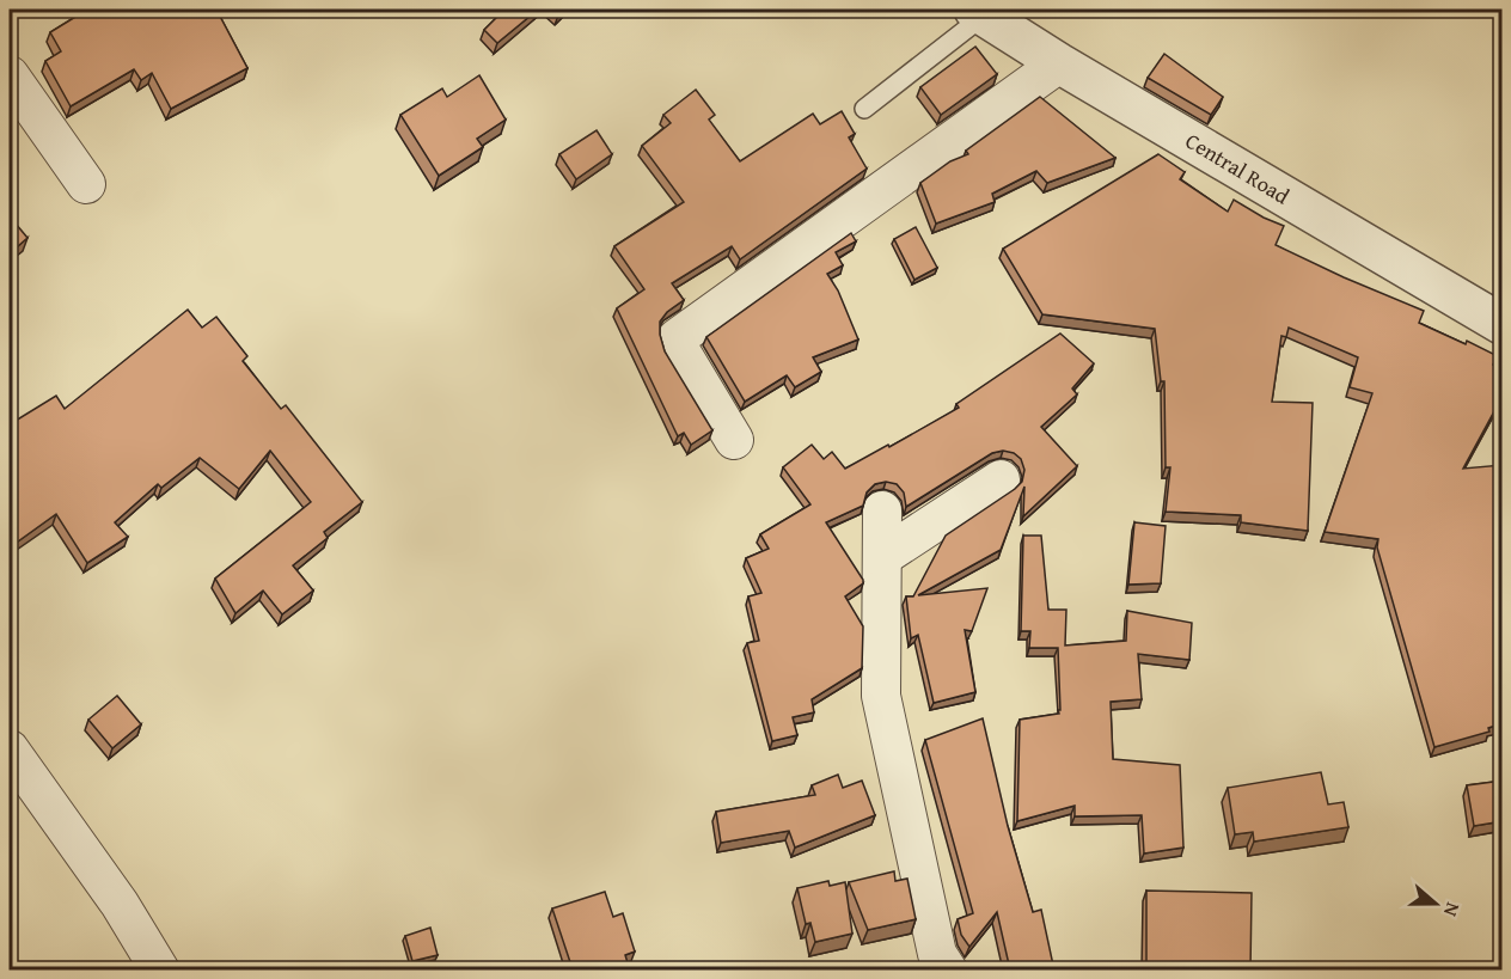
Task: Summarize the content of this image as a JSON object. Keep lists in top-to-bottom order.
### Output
{
  "streets": {
    "street": ["Central Road"]
  },
  "north": "right"
}
